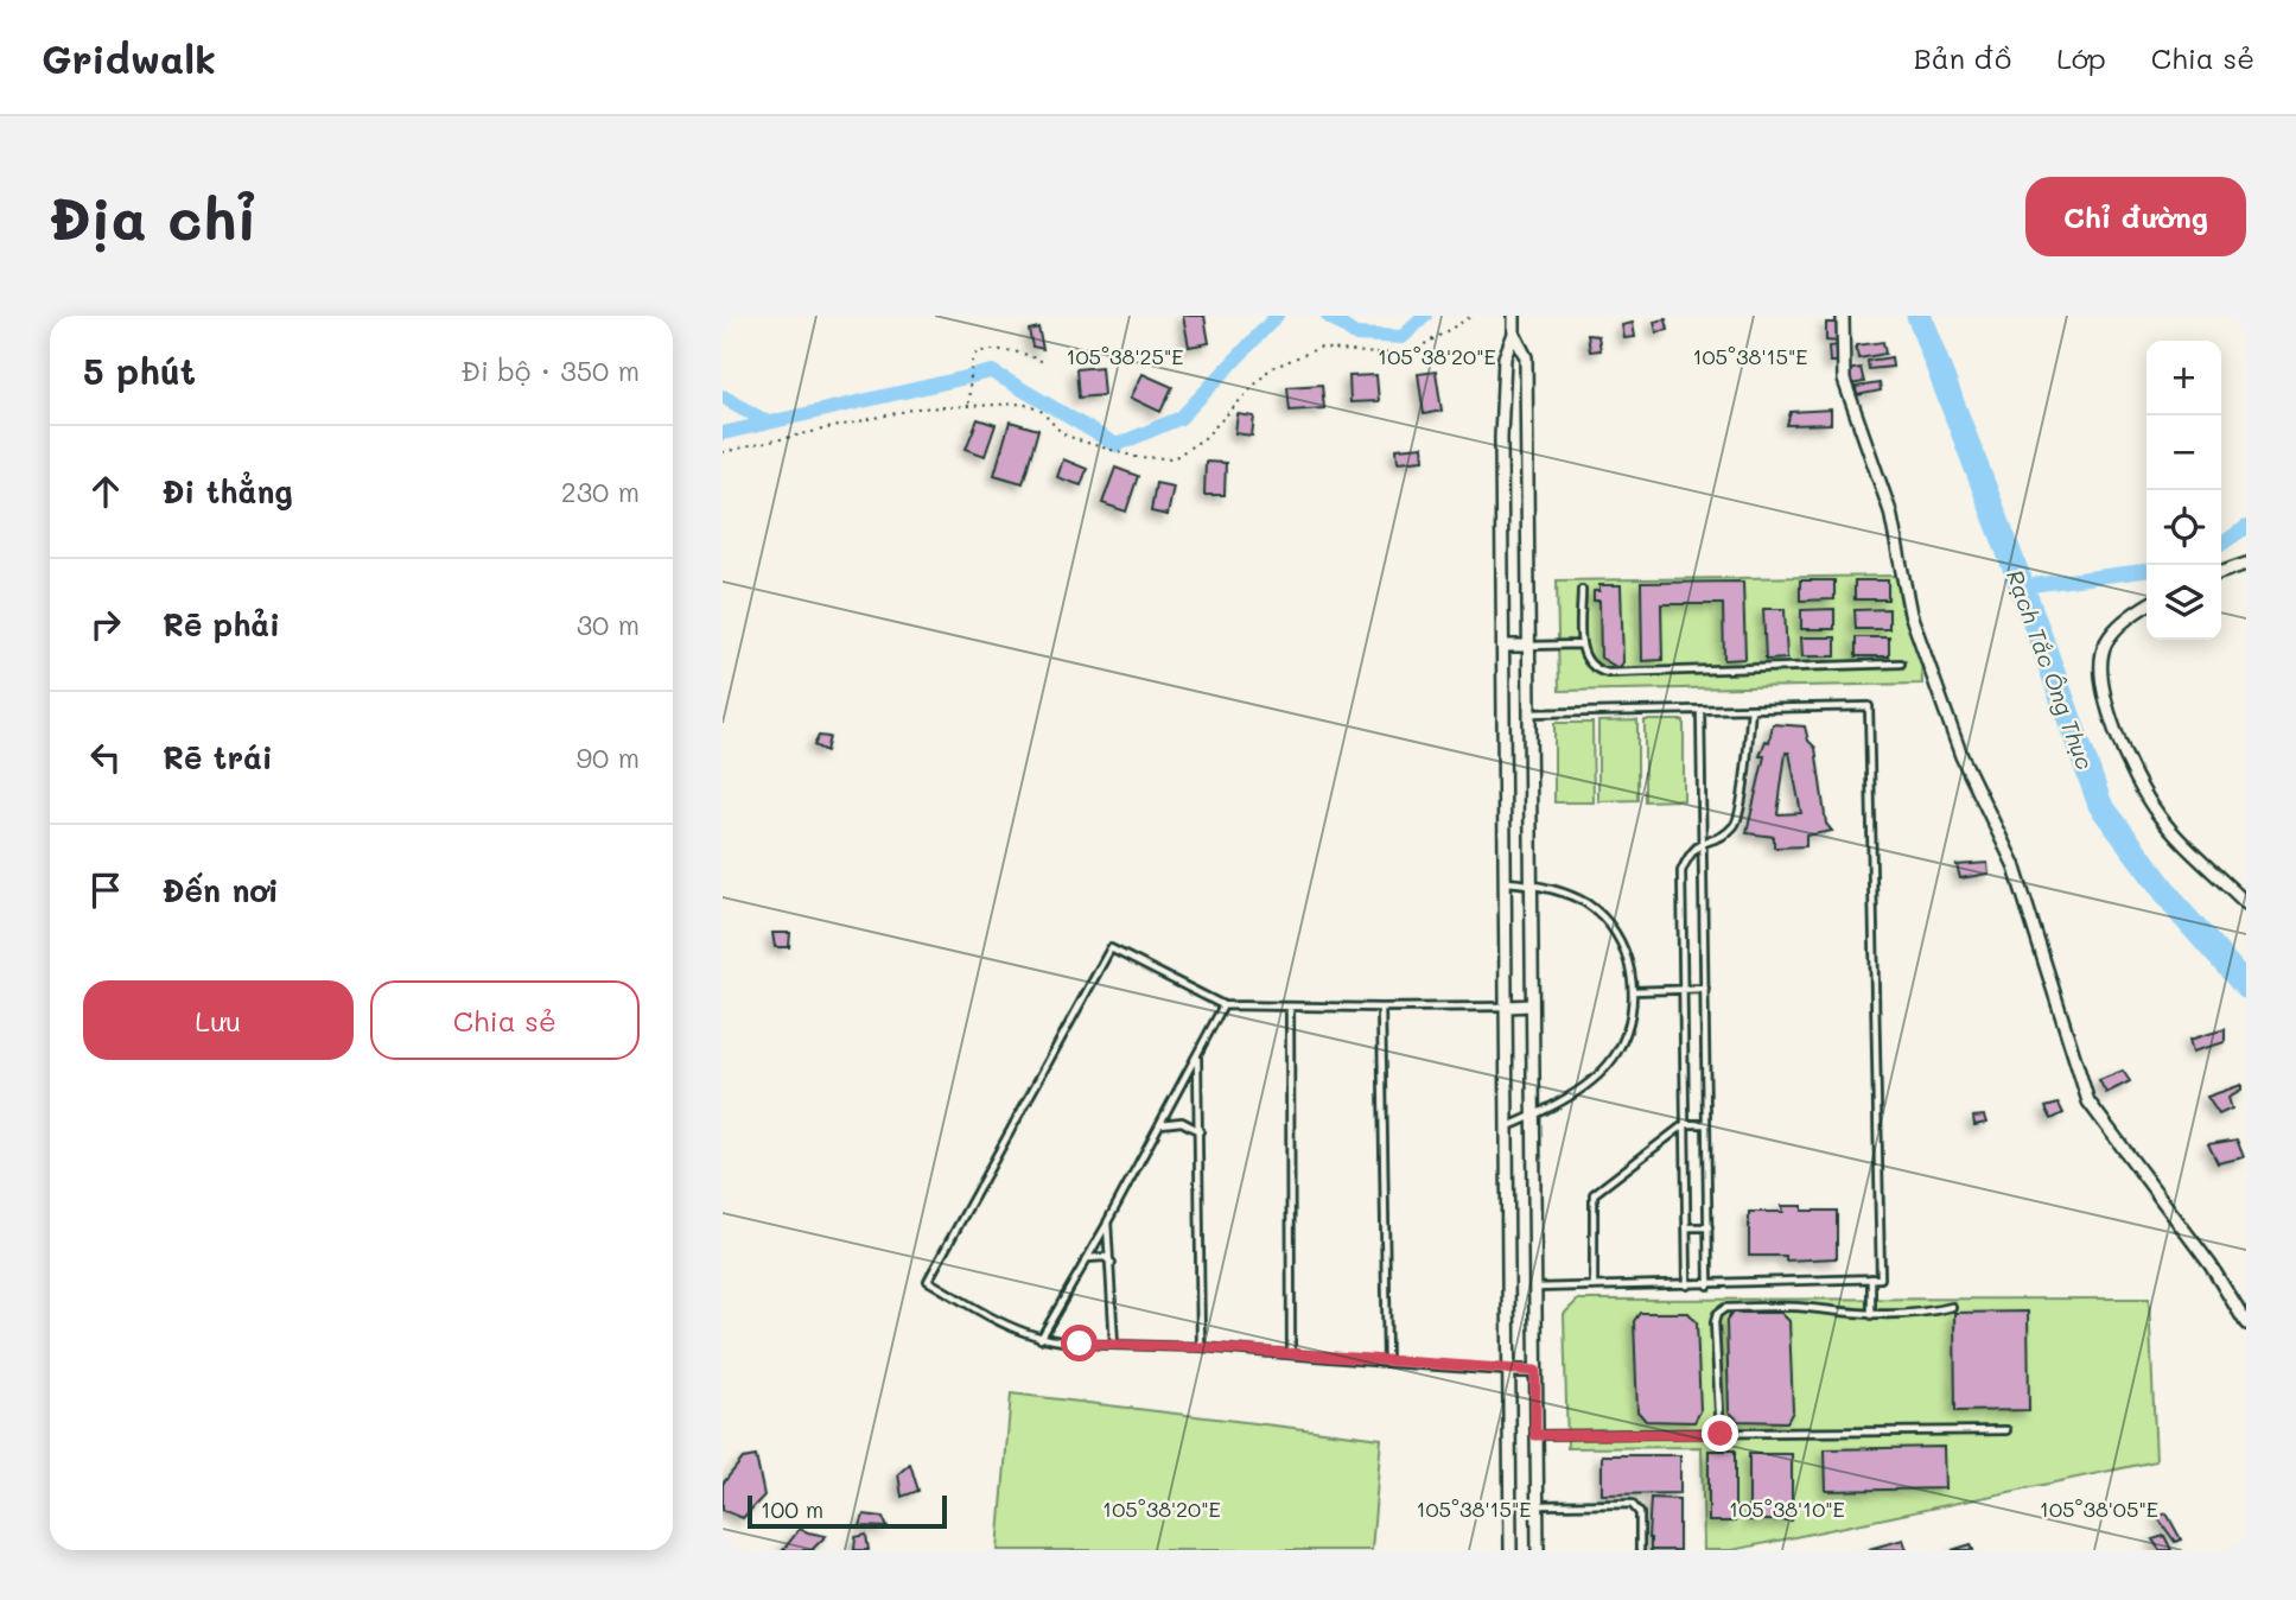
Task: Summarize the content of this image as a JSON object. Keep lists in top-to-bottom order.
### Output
{
  "water": ["Rạch Tắc Ông Thục"],
  "scale_bar": "100 m",
  "page": {
    "header": "Gridwalk",
    "nav": ["Bản đồ", "Lớp", "Chia sẻ"],
    "buttons": [
      "Chỉ đường",
      ["Lưu", "Chia sẻ"]
    ],
    "title": "Địa chỉ",
    "heading": ["5 phút", "Đi bộ · 350 m"],
    "map_buttons": ["+", "−"],
    "list": [
      ["Đi thẳng", "230 m"],
      ["Rẽ phải", "30 m"],
      ["Rẽ trái", "90 m"],
      "Đến nơi"
    ],
    "scale": "100 m"
  },
  "coordinates": [
    "105°38'25\"E",
    "105°38'20\"E",
    "105°38'15\"E",
    "105°38'10\"E",
    "105°38'05\"E"
  ]
}
